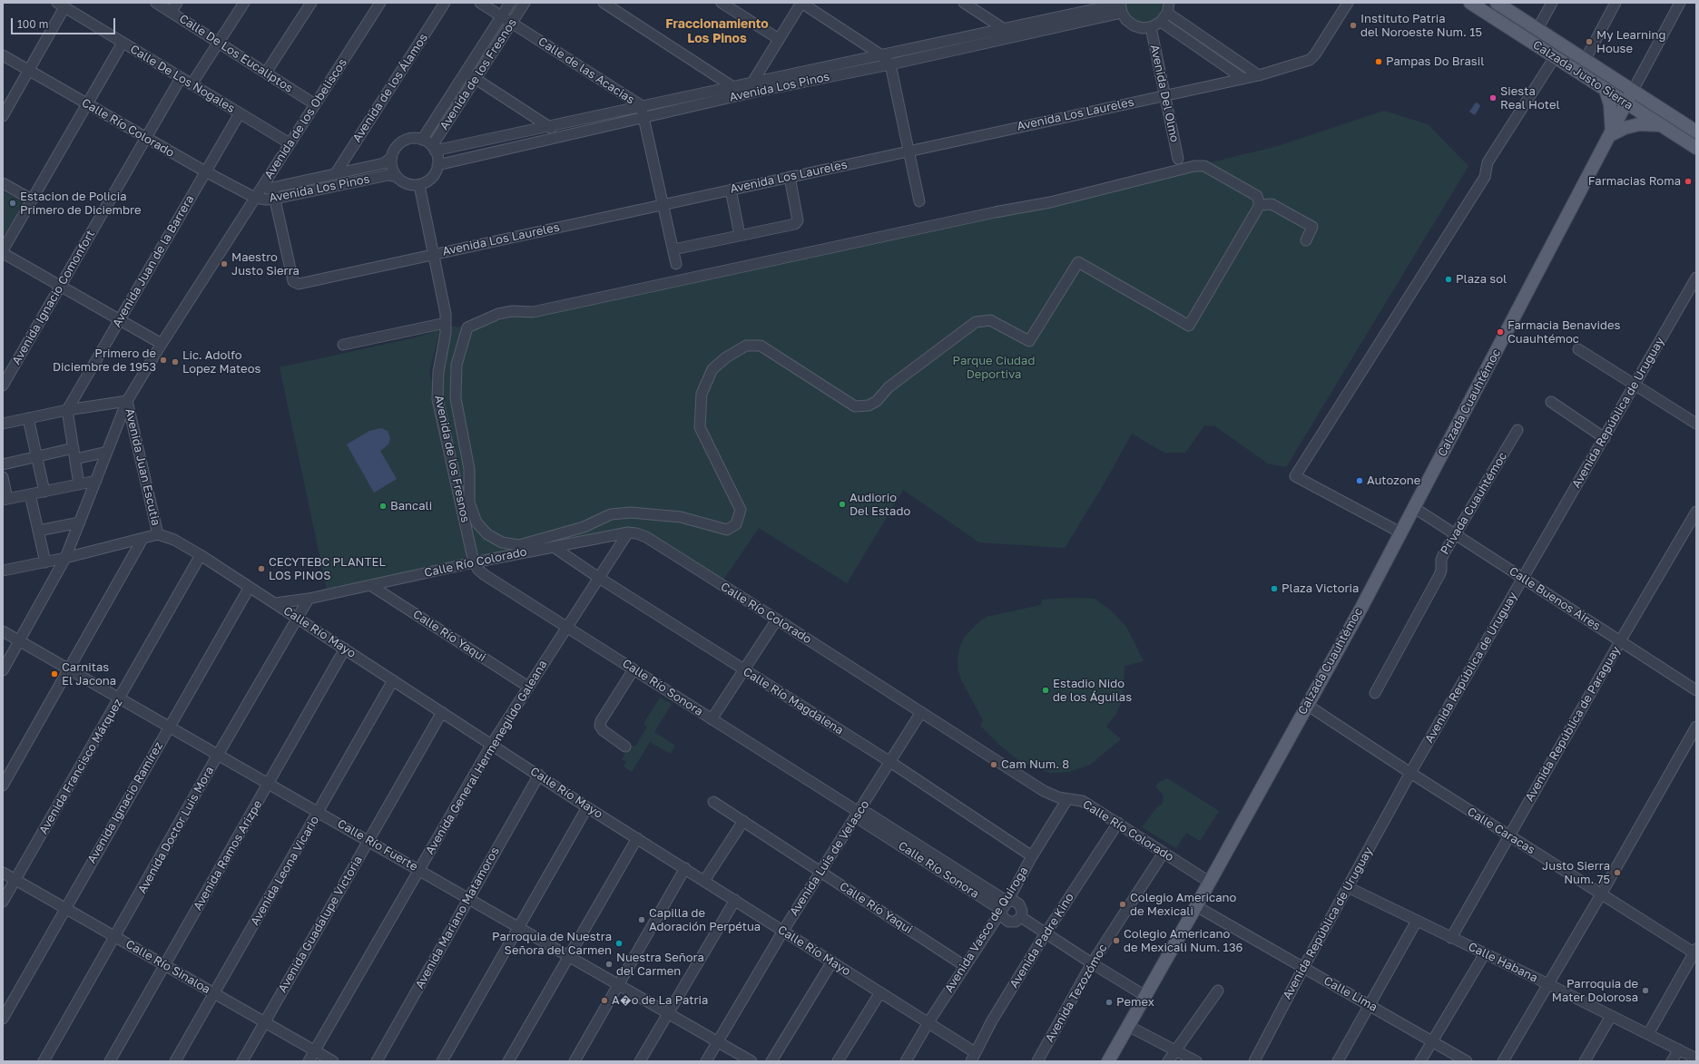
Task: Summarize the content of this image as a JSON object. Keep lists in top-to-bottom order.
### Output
{
  "streets": {
    "main road": ["Calzada Justo Sierra", "Calzada Cuauhtémoc"],
    "street": [
      "Calle De Los Eucaliptos",
      "Calle de las Acacias",
      "Avenida de los Fresnos",
      "Calle De Los Nogales",
      "Avenida Los Pinos",
      "Avenida de los Álamos",
      "Avenida Del Olmo",
      "Avenida Los Laureles",
      "Avenida de los Obeliscos",
      "Calle Río Colorado",
      "Avenida Juan de la Barrera",
      "Avenida Ignacio Comonfort",
      "Avenida República de Uruguay",
      "Avenida Juan Escutia",
      "Privada Cuauhtémoc",
      "Calle Buenos Aires",
      "Calle Río Mayo",
      "Calle Río Yaqui",
      "Calle Río Sonora",
      "Calle Río Magdalena",
      "Avenida República de Paraguay",
      "Avenida General Hermenegildo Galeana",
      "Avenida Francisco Márquez",
      "Avenida Ignacio Ramírez",
      "Avenida Doctor Luis Mora",
      "Calle Caracas",
      "Calle Río Fuerte",
      "Avenida Ramos Arizpe",
      "Avenida Luis de Velasco",
      "Avenida Leona Vicario",
      "Avenida Mariano Matamoros",
      "Avenida Guadalupe Victoria",
      "Avenida Vasco de Quiroga",
      "Avenida Padre Kino",
      "Calle Habana",
      "Calle Río Sinaloa",
      "Avenida Tezozómoc",
      "Calle Lima"
    ]
  },
  "crossings": [
    ["Calle De Los Eucaliptos", "Avenida de los Obeliscos"],
    ["Calle de las Acacias", "Avenida de los Fresnos"],
    ["Calle de las Acacias", "Avenida Los Pinos"],
    ["Calle de las Acacias", "Avenida Los Laureles"],
    ["Avenida de los Fresnos", "Avenida Los Pinos"],
    ["Avenida de los Fresnos", "Avenida Los Laureles"],
    ["Avenida de los Fresnos", "Calle Río Colorado"],
    ["Avenida de los Fresnos", "Calle Río Sonora"],
    ["Calzada Justo Sierra", "Calzada Cuauhtémoc"],
    ["Calle De Los Nogales", "Avenida de los Obeliscos"],
    ["Calle De Los Nogales", "Avenida Juan de la Barrera"],
    ["Calle De Los Nogales", "Avenida Ignacio Comonfort"],
    ["Avenida Los Pinos", "Avenida de los Álamos"],
    ["Avenida Los Pinos", "Avenida Los Laureles"],
    ["Avenida Los Pinos", "Avenida de los Obeliscos"],
    ["Avenida Los Pinos", "Calle Río Colorado"],
    ["Avenida Del Olmo", "Avenida Los Laureles"],
    ["Avenida de los Obeliscos", "Calle Río Colorado"],
    ["Avenida de los Obeliscos", "Avenida Juan Escutia"],
    ["Avenida de los Obeliscos", "Calle Río Fuerte"],
    ["Calle Río Colorado", "Avenida Juan de la Barrera"],
    ["Calle Río Colorado", "Avenida Ignacio Comonfort"],
    ["Calle Río Colorado", "Calzada Cuauhtémoc"],
    ["Calle Río Colorado", "Calle Río Mayo"],
    ["Calle Río Colorado", "Calle Río Yaqui"],
    ["Calle Río Colorado", "Calle Río Sonora"],
    ["Calle Río Colorado", "Calle Río Magdalena"],
    ["Calle Río Colorado", "Avenida General Hermenegildo Galeana"],
    ["Calle Río Colorado", "Avenida Doctor Luis Mora"],
    ["Calle Río Colorado", "Avenida Luis de Velasco"],
    ["Calle Río Colorado", "Avenida Vasco de Quiroga"],
    ["Calle Río Colorado", "Avenida Padre Kino"],
    ["Calle Río Colorado", "Avenida Tezozómoc"],
    ["Calzada Cuauhtémoc", "Calle Buenos Aires"],
    ["Calzada Cuauhtémoc", "Calle Caracas"],
    ["Calzada Cuauhtémoc", "Calle Lima"],
    ["Avenida República de Uruguay", "Calle Buenos Aires"],
    ["Avenida República de Uruguay", "Calle Caracas"],
    ["Avenida República de Uruguay", "Calle Habana"],
    ["Avenida República de Uruguay", "Calle Lima"],
    ["Avenida Juan Escutia", "Calle Río Mayo"],
    ["Avenida Juan Escutia", "Calle Río Fuerte"],
    ["Privada Cuauhtémoc", "Calle Buenos Aires"],
    ["Calle Buenos Aires", "Avenida República de Paraguay"],
    ["Calle Río Mayo", "Avenida General Hermenegildo Galeana"],
    ["Calle Río Mayo", "Avenida Francisco Márquez"],
    ["Calle Río Mayo", "Avenida Ignacio Ramírez"],
    ["Calle Río Mayo", "Avenida Doctor Luis Mora"],
    ["Calle Río Mayo", "Avenida Ramos Arizpe"],
    ["Calle Río Mayo", "Avenida Luis de Velasco"],
    ["Calle Río Mayo", "Avenida Leona Vicario"],
    ["Calle Río Mayo", "Avenida Mariano Matamoros"],
    ["Calle Río Mayo", "Avenida Guadalupe Victoria"],
    ["Calle Río Mayo", "Avenida Vasco de Quiroga"],
    ["Calle Río Mayo", "Avenida Padre Kino"],
    ["Calle Río Yaqui", "Avenida General Hermenegildo Galeana"],
    ["Calle Río Yaqui", "Avenida Luis de Velasco"],
    ["Calle Río Yaqui", "Avenida Vasco de Quiroga"],
    ["Calle Río Sonora", "Avenida General Hermenegildo Galeana"],
    ["Calle Río Sonora", "Avenida Luis de Velasco"],
    ["Calle Río Sonora", "Avenida Vasco de Quiroga"],
    ["Calle Río Magdalena", "Avenida General Hermenegildo Galeana"],
    ["Calle Río Magdalena", "Avenida Luis de Velasco"],
    ["Calle Río Magdalena", "Avenida Vasco de Quiroga"],
    ["Avenida República de Paraguay", "Calle Caracas"],
    ["Avenida República de Paraguay", "Calle Habana"],
    ["Avenida General Hermenegildo Galeana", "Calle Río Fuerte"],
    ["Avenida General Hermenegildo Galeana", "Calle Río Sinaloa"],
    ["Avenida Francisco Márquez", "Calle Río Fuerte"],
    ["Avenida Francisco Márquez", "Calle Río Sinaloa"],
    ["Avenida Ignacio Ramírez", "Calle Río Fuerte"],
    ["Avenida Ignacio Ramírez", "Calle Río Sinaloa"],
    ["Avenida Doctor Luis Mora", "Calle Río Fuerte"],
    ["Avenida Doctor Luis Mora", "Calle Río Sinaloa"],
    ["Calle Río Fuerte", "Avenida Ramos Arizpe"],
    ["Calle Río Fuerte", "Avenida Luis de Velasco"],
    ["Calle Río Fuerte", "Avenida Leona Vicario"],
    ["Calle Río Fuerte", "Avenida Mariano Matamoros"],
    ["Calle Río Fuerte", "Avenida Guadalupe Victoria"],
    ["Avenida Ramos Arizpe", "Calle Río Sinaloa"],
    ["Avenida Leona Vicario", "Calle Río Sinaloa"],
    ["Avenida Guadalupe Victoria", "Calle Río Sinaloa"]
  ],
  "districts": ["Fraccionamiento Los Pinos"],
  "parks": ["Parque Ciudad Deportiva"],
  "places": [
    "Instituto Patria del Noroeste Num. 15",
    "My Learning House",
    "Pampas Do Brasil",
    "Siesta Real Hotel",
    "Farmacias Roma",
    "Estacion de Policia Primero de Diciembre",
    "Maestro Justo Sierra",
    "Plaza sol",
    "Farmacia Benavides Cuauhtémoc",
    "Primero de Diciembre de 1953",
    "Lic. Adolfo Lopez Mateos",
    "Autozone",
    "Audiorio Del Estado",
    "Bancali",
    "CECYTEBC PLANTEL LOS PINOS",
    "Plaza Victoria",
    "Carnitas El Jacona",
    "Estadio Nido de los Águilas",
    "Cam Num. 8",
    "Justo Sierra Num. 75",
    "Colegio Americano de Mexicali",
    "Capilla de Adoración Perpétua",
    "Colegio Americano de Mexicali Num. 136",
    "Parroquia de Nuestra Señora del Carmen",
    "Nuestra Señora del Carmen",
    "Parroquia de Mater Dolorosa",
    "A�o de La Patria",
    "Pemex"
  ],
  "scale_bar": "100 m"
}
